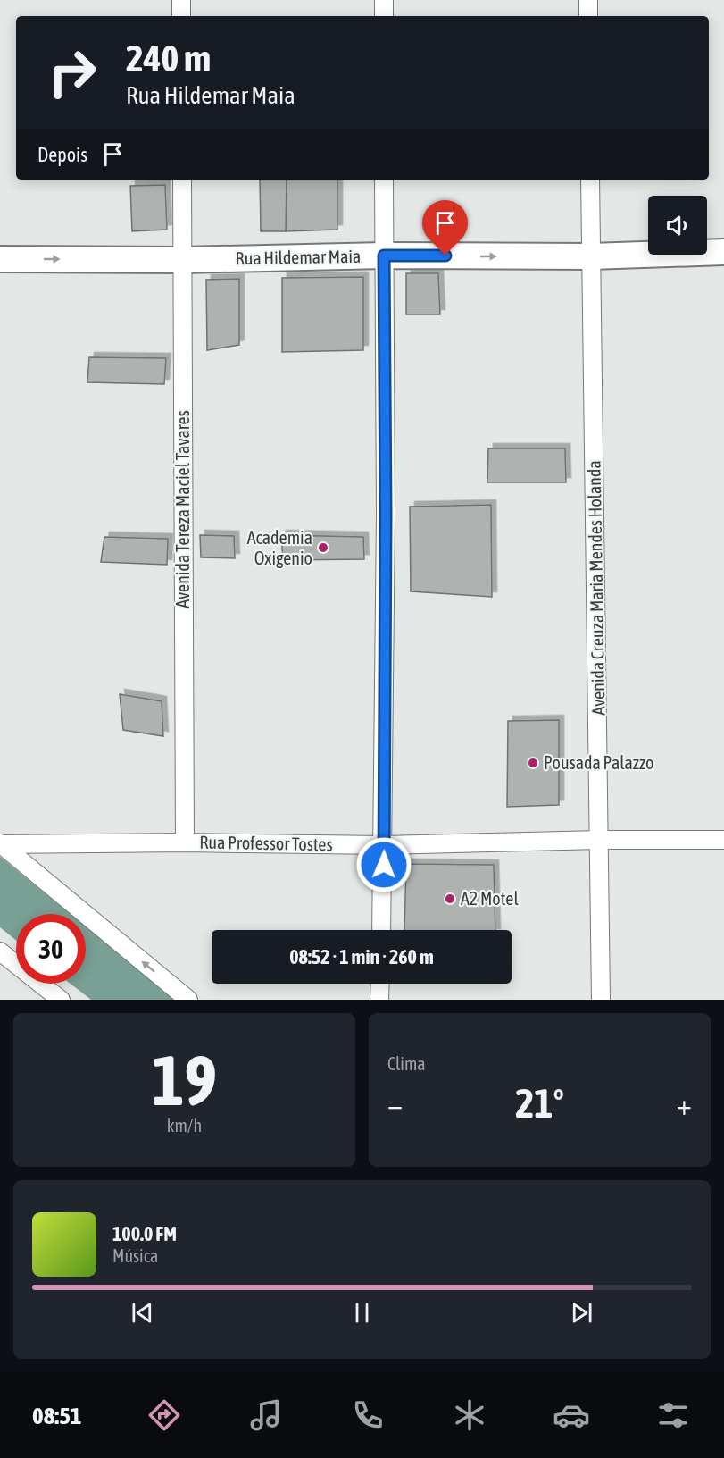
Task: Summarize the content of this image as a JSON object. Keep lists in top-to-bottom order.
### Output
{
  "streets": {
    "main road": ["Rua Hildemar Maia"],
    "street": ["Avenida Tereza Maciel Tavares", "Avenida Creuza Maria Mendes Holanda", "Rua Professor Tostes"]
  },
  "crossings": [
    ["Rua Hildemar Maia", "Avenida Tereza Maciel Tavares"],
    ["Rua Hildemar Maia", "Avenida Creuza Maria Mendes Holanda"],
    ["Avenida Tereza Maciel Tavares", "Rua Professor Tostes"],
    ["Avenida Creuza Maria Mendes Holanda", "Rua Professor Tostes"]
  ],
  "one_way": ["Rua Hildemar Maia"],
  "places": ["Academia Oxigenio", "Pousada Palazzo", "A2 Motel"],
  "page": {
    "turn": ["240 m", "Rua Hildemar Maia"],
    "then": "Depois",
    "limit": "30",
    "trip": "08:52 · 1 min · 260 m",
    "tile": [
      ["19", "km/h"],
      "Clima"
    ],
    "heat": ["−", "21°", "+"],
    "song": ["100.0 FM", "Música"],
    "tabs": "08:51"
  }
}
